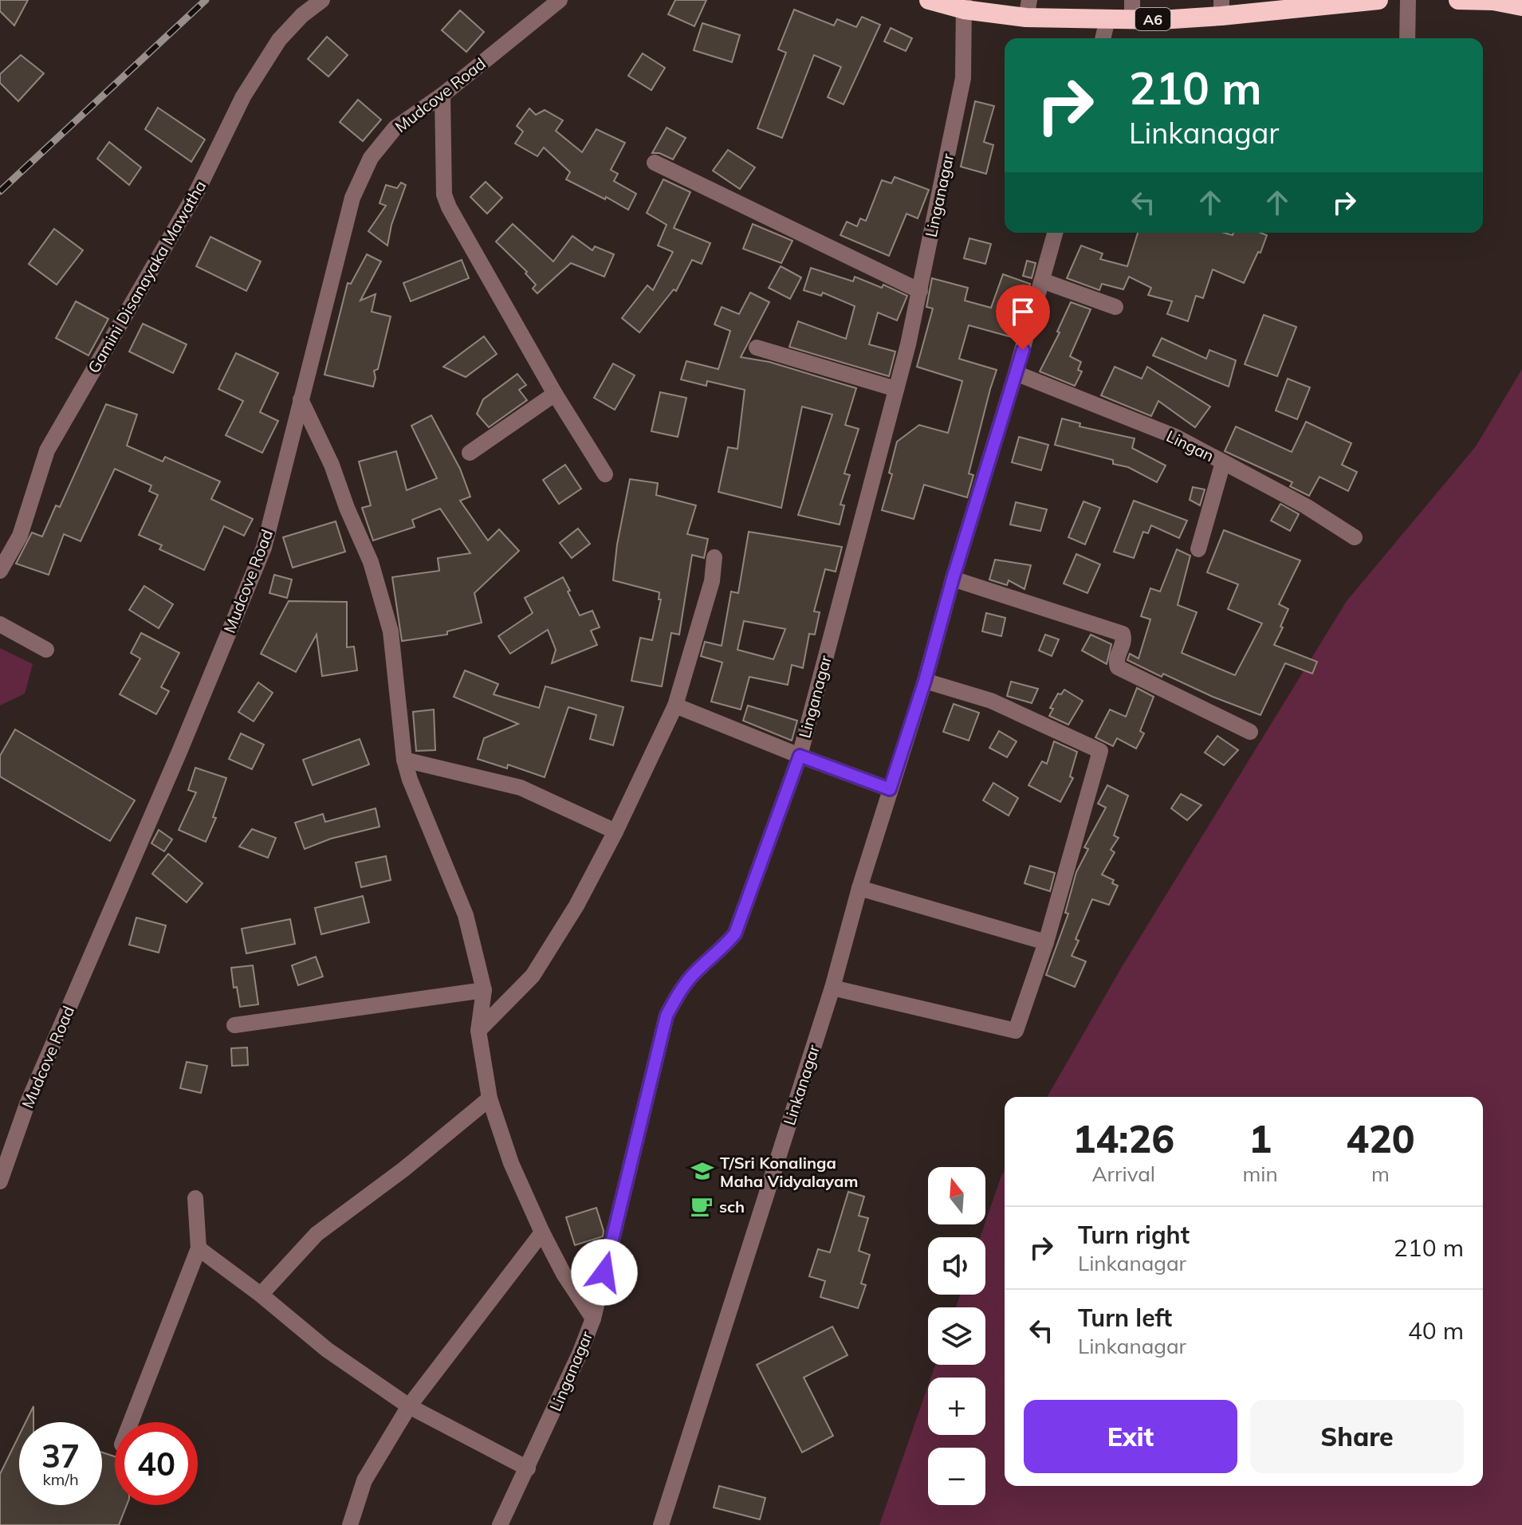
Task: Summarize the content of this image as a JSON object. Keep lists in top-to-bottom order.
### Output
{
  "streets": {
    "highway": ["A6"],
    "street": [
      "Mudcove Road",
      "Linganagar",
      "Gamini Disanayaka Mawatha",
      "Lingan",
      "Linkanagar"
    ]
  },
  "crossings": [
    ["A6", "Linganagar"],
    ["Lingan", "Linkanagar"]
  ],
  "places": {
    "school or university": ["T/Sri Konalinga Maha Vidyalayam"],
    "cafe": ["sch"]
  },
  "north": "top",
  "page": {
    "turn": ["210 m", "Linkanagar"],
    "eta": [
      "14:26",
      "Arrival",
      "1",
      "min",
      "420",
      "m"
    ],
    "map_buttons": ["+", "−"],
    "list": [
      {
        "name": "Turn right",
        "note": "Linkanagar",
        "value": "210 m"
      },
      {
        "name": "Turn left",
        "note": "Linkanagar",
        "value": "40 m"
      }
    ],
    "buttons": ["Exit", "Share"],
    "speed": "37 km/h",
    "limit": "40"
  }
}
